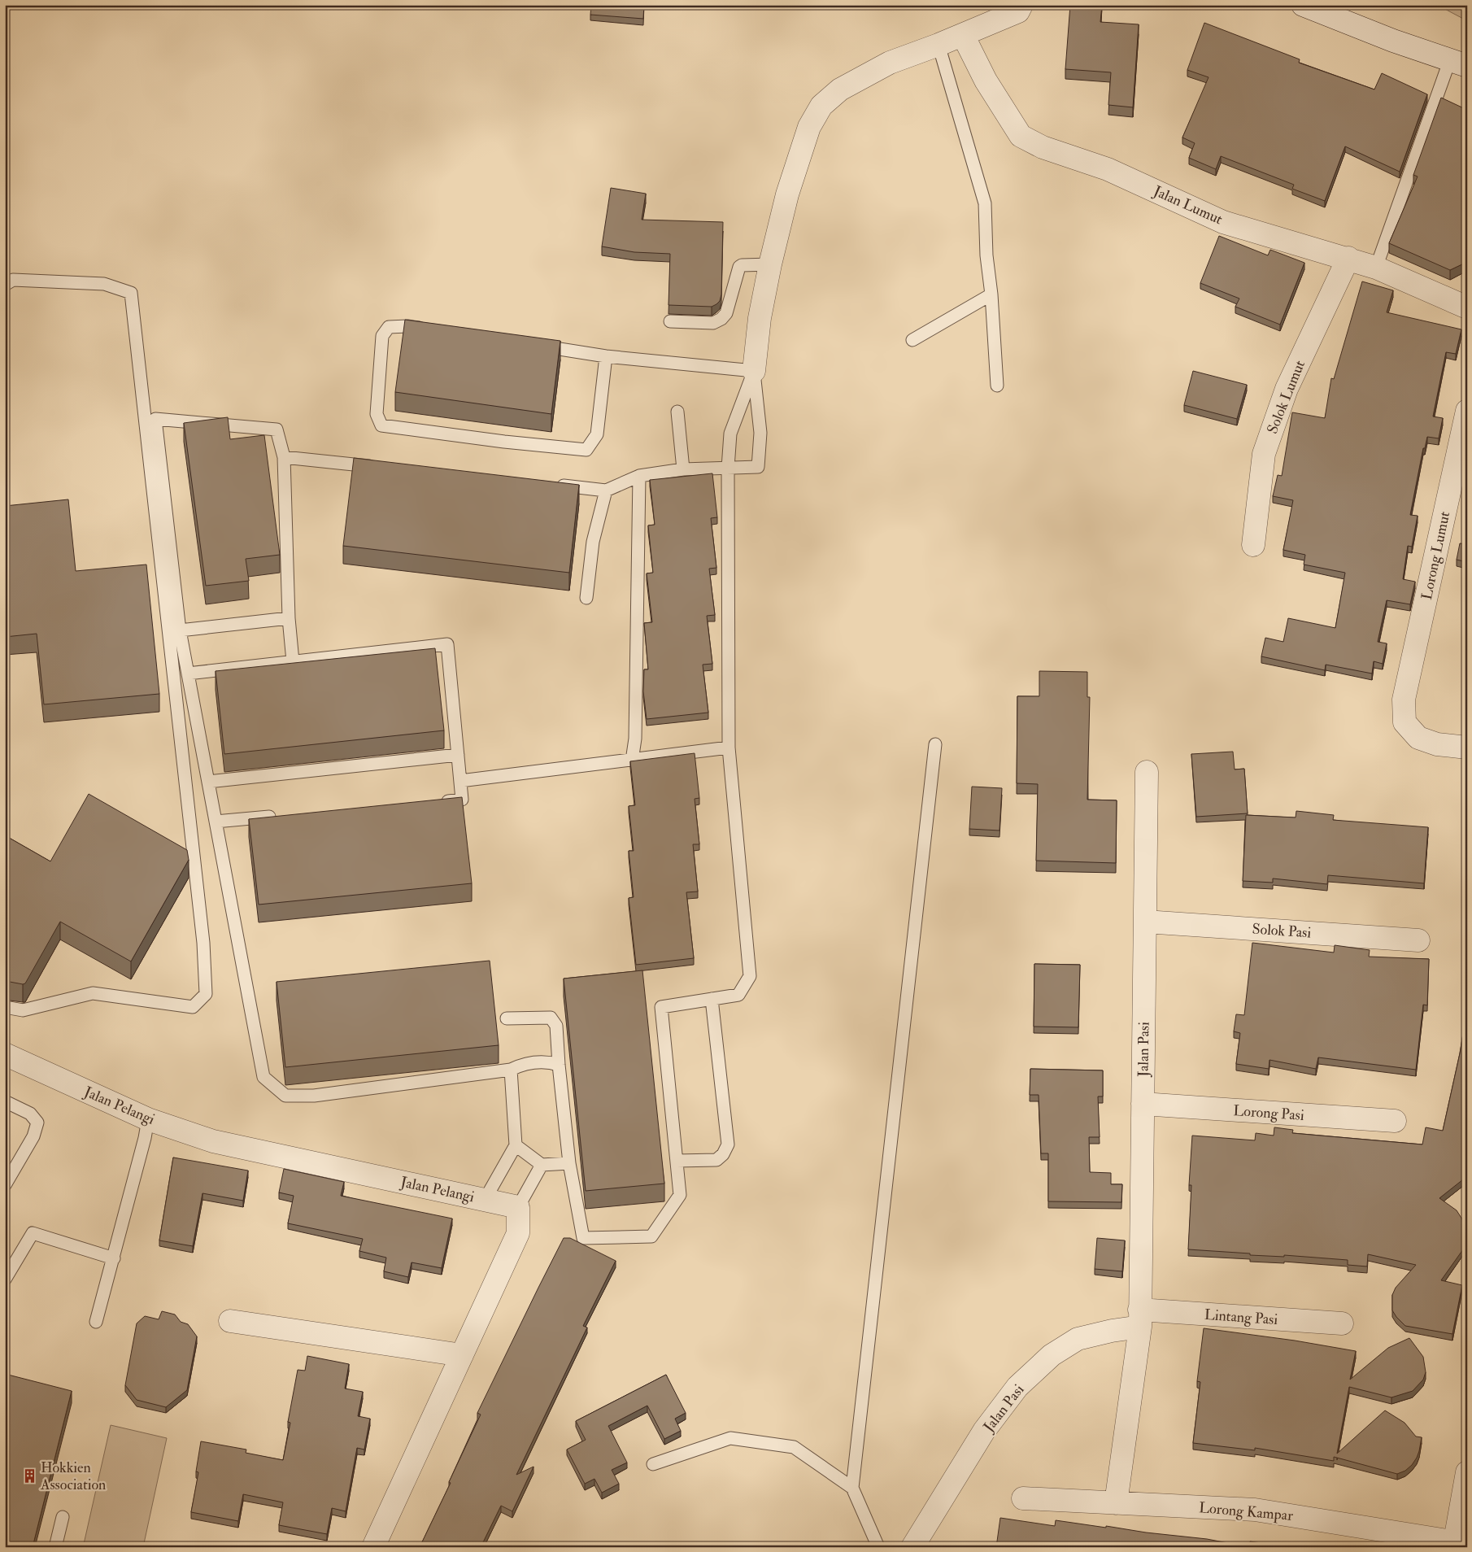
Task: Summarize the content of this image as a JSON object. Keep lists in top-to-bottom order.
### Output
{
  "streets": {
    "street": [
      "Jalan Lumut",
      "Solok Lumut",
      "Lorong Lumut",
      "Solok Pasi",
      "Jalan Pasi",
      "Jalan Pelangi",
      "Lorong Pasi",
      "Lintang Pasi",
      "Lorong Kampar"
    ]
  },
  "crossings": [
    ["Jalan Lumut", "Solok Lumut"],
    ["Solok Pasi", "Jalan Pasi"],
    ["Jalan Pasi", "Lorong Pasi"],
    ["Jalan Pasi", "Lintang Pasi"],
    ["Jalan Pasi", "Lorong Kampar"]
  ],
  "places": {
    "building": ["Hokkien Association"]
  }
}
